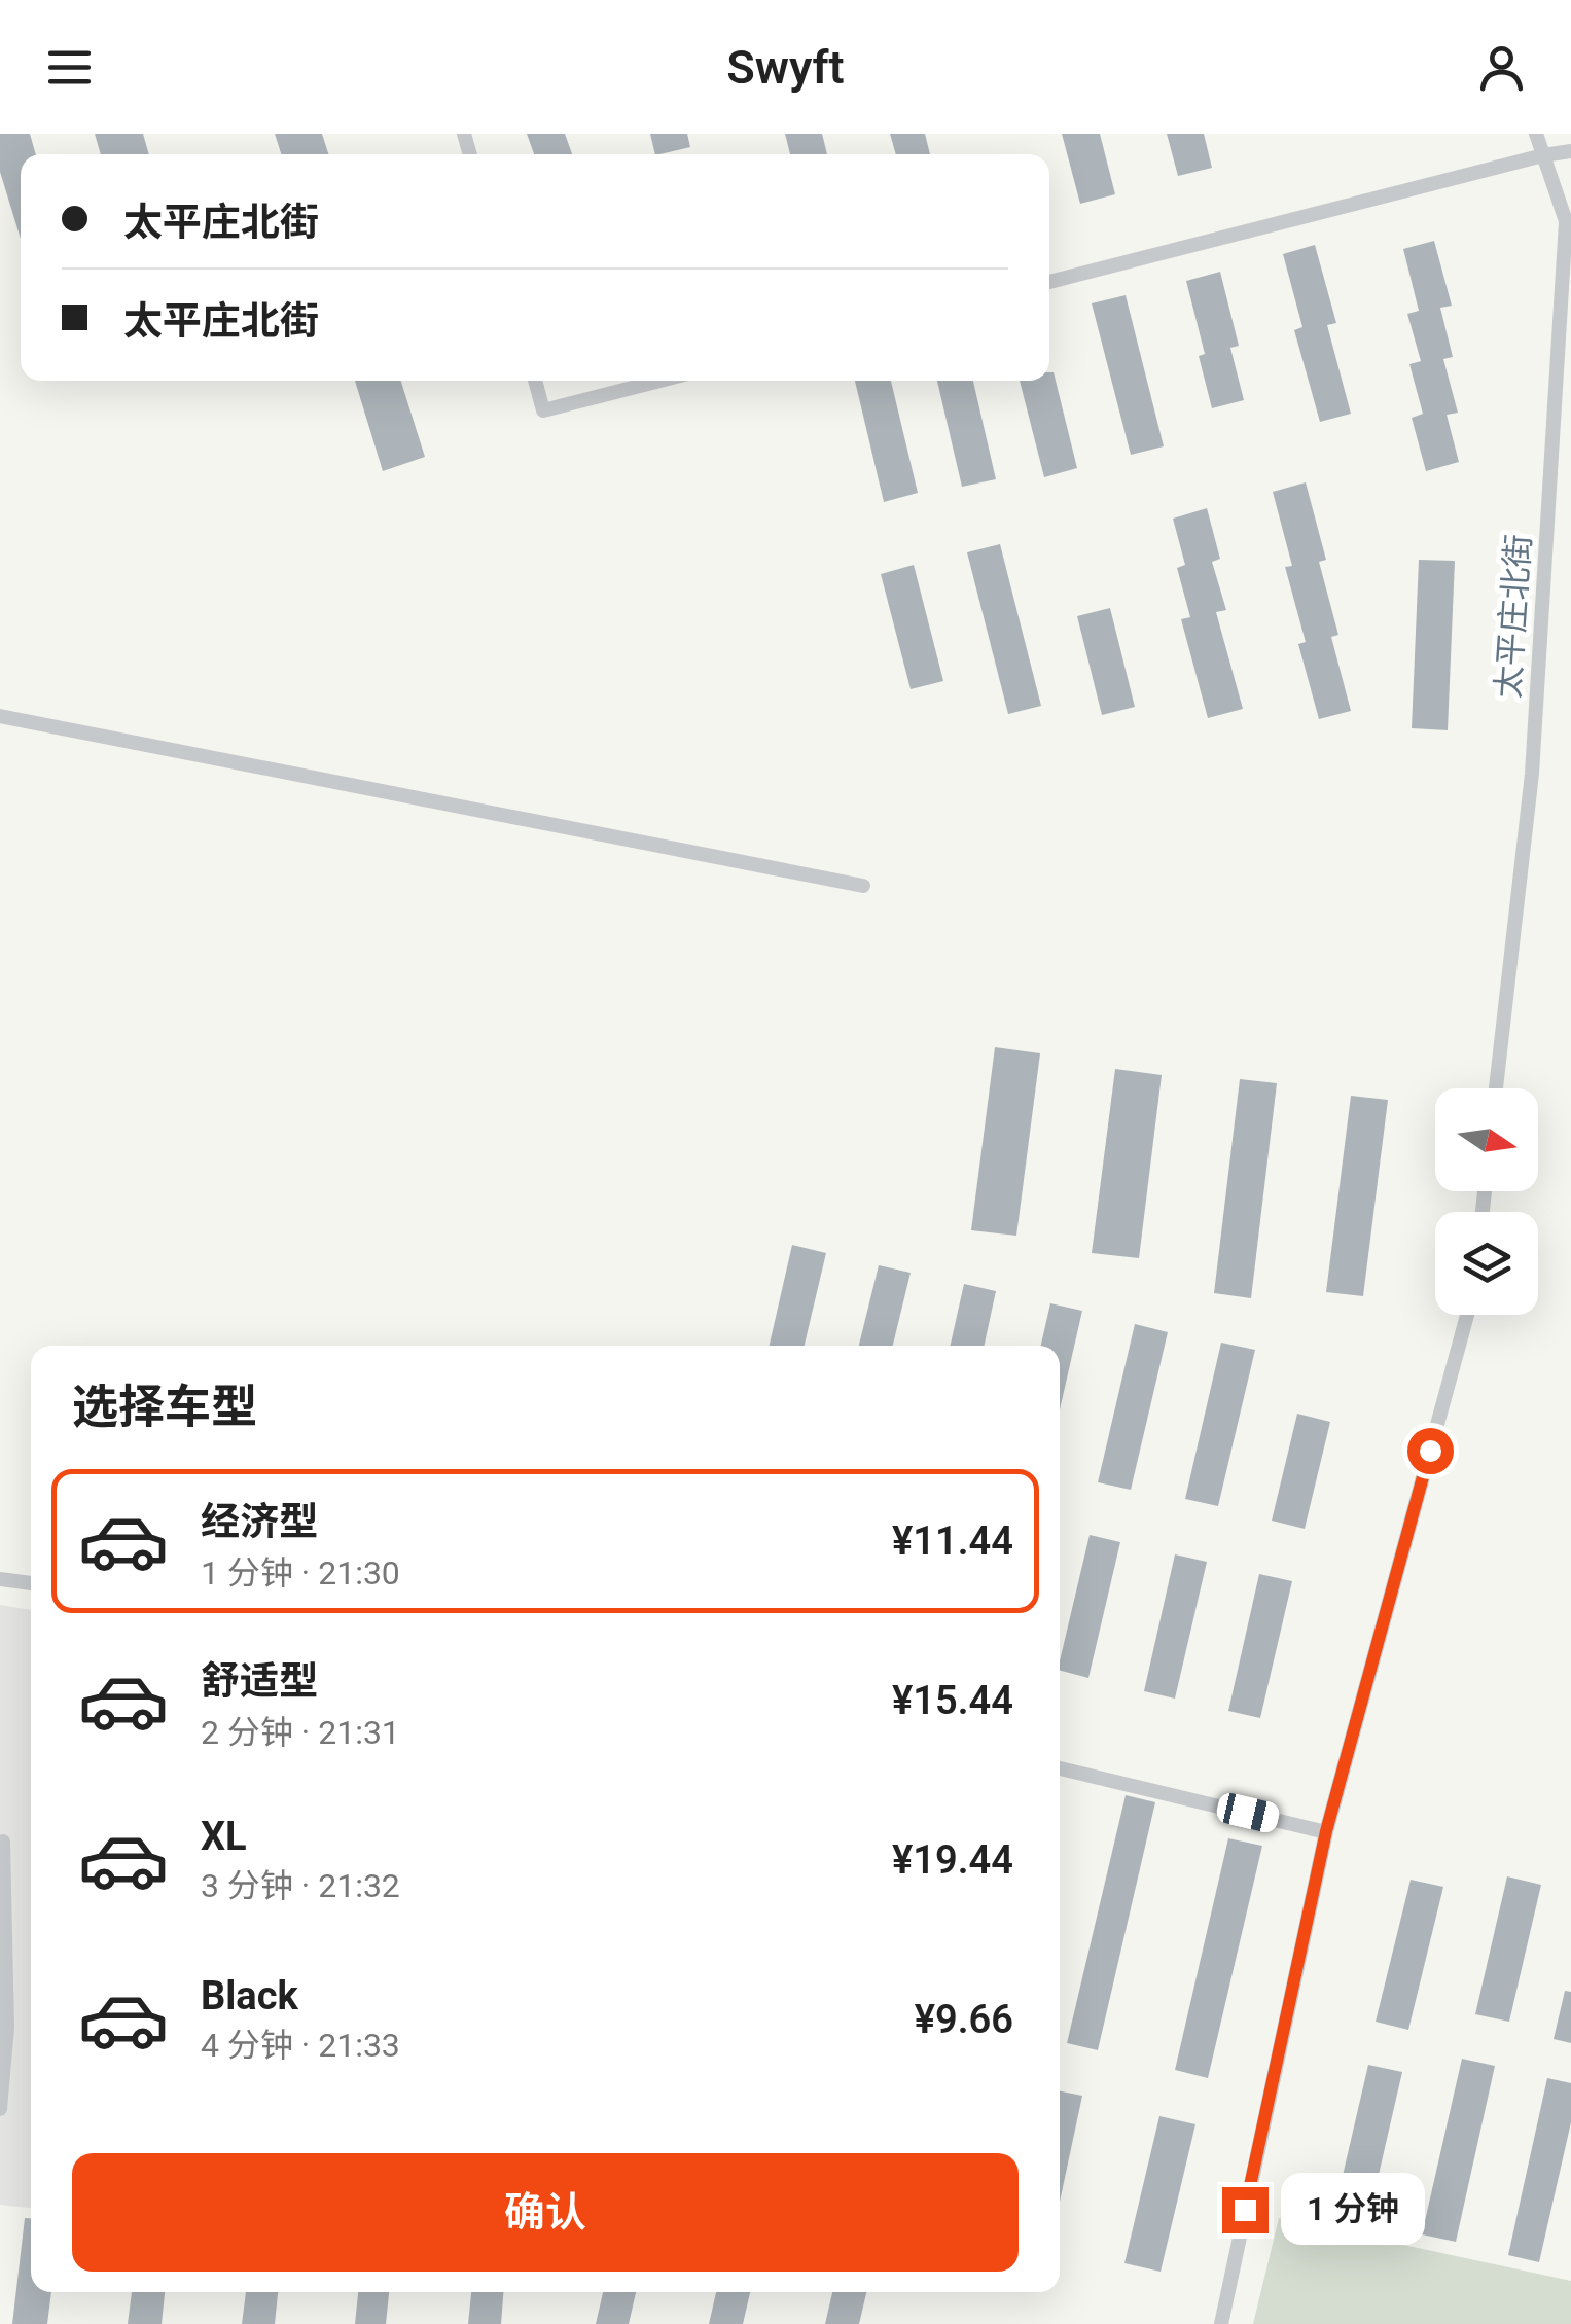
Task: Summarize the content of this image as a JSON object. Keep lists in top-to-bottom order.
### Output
{
  "streets": {
    "street": ["太平庄北街"]
  },
  "north": "right",
  "page": {
    "header": "Swyft",
    "banner": ["太平庄北街", "太平庄北街"],
    "heading": "选择车型",
    "list": [
      {
        "name": "经济型",
        "note": "1 分钟 · 21:30",
        "value": "¥11.44"
      },
      {
        "name": "舒适型",
        "note": "2 分钟 · 21:31",
        "value": "¥15.44"
      },
      {
        "name": "XL",
        "note": "3 分钟 · 21:32",
        "value": "¥19.44"
      },
      {
        "name": "Black",
        "note": "4 分钟 · 21:33",
        "value": "¥9.66"
      }
    ],
    "buttons": "确认",
    "bubble": "1 分钟"
  }
}
